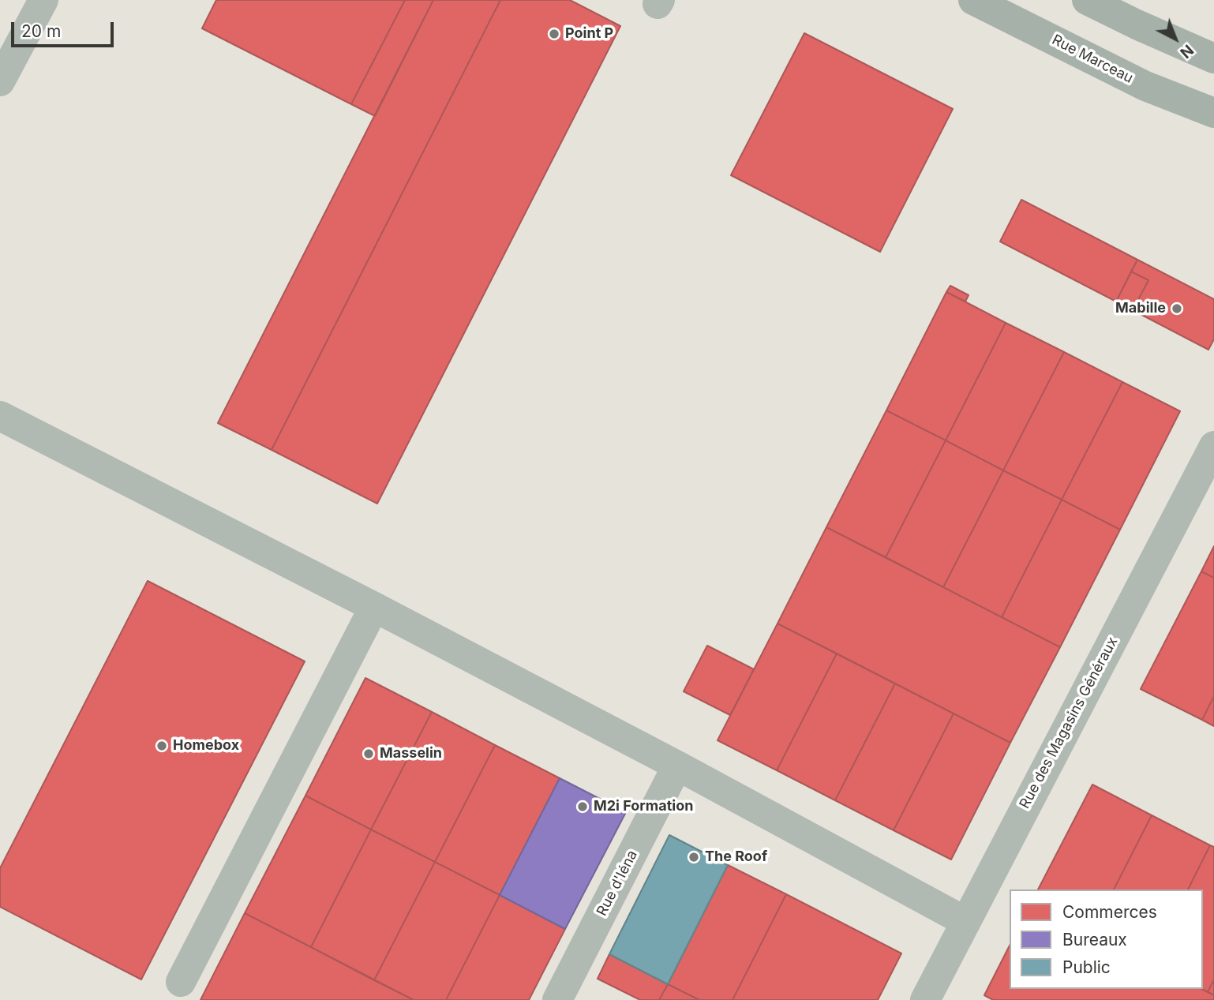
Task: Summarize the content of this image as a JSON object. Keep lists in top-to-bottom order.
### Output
{
  "streets": {
    "main road": ["Rue Marceau"],
    "street": ["Rue des Magasins Généraux", "Rue d'Iéna"]
  },
  "places": [
    "Point P",
    "Mabille",
    "Homebox",
    "Masselin",
    "M2i Formation",
    "The Roof"
  ],
  "legend": ["Commerces", "Bureaux", "Public"],
  "scale_bar": "20 m",
  "north": "bottom right"
}
